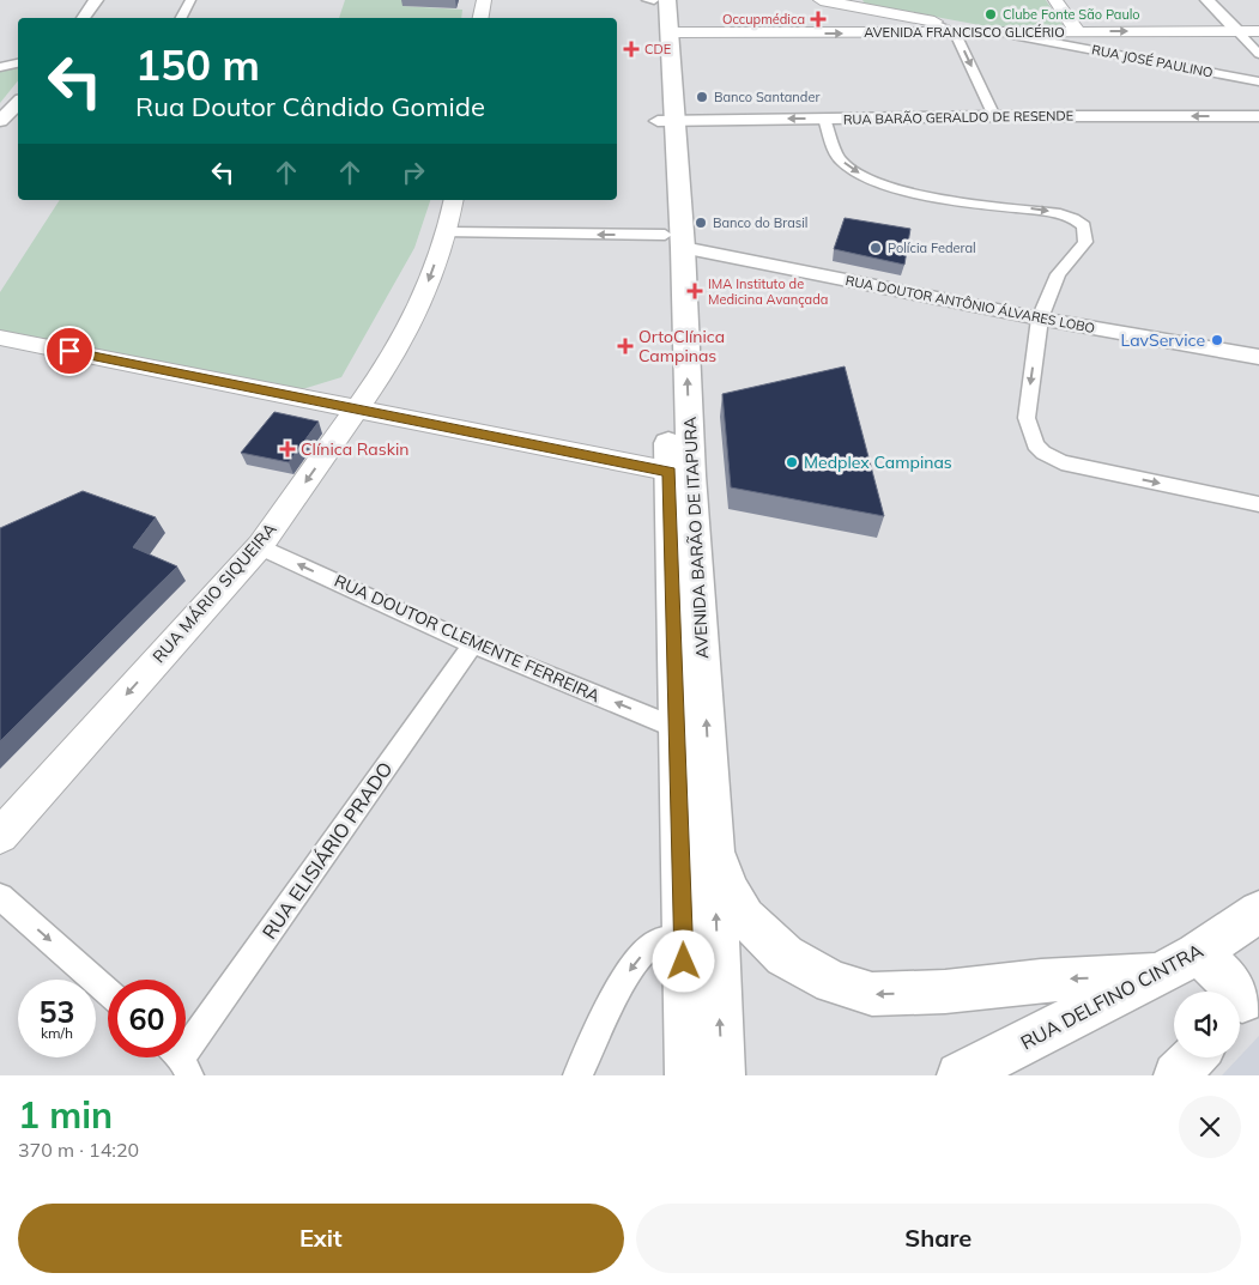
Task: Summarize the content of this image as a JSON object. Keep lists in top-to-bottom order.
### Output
{
  "streets": {
    "main road": [
      "AVENIDA FRANCISCO GLICÉRIO",
      "RUA JOSÉ PAULINO",
      "AVENIDA BARÃO DE ITAPURA",
      "RUA MÁRIO SIQUEIRA",
      "RUA DELFINO CINTRA"
    ],
    "street": [
      "RUA BARÃO GERALDO DE RESENDE",
      "RUA DOUTOR ANTÔNIO ÁLVARES LOBO",
      "RUA DOUTOR CLEMENTE FERREIRA",
      "RUA ELISIÁRIO PRADO"
    ]
  },
  "crossings": [
    ["AVENIDA FRANCISCO GLICÉRIO", "RUA JOSÉ PAULINO"],
    ["AVENIDA FRANCISCO GLICÉRIO", "AVENIDA BARÃO DE ITAPURA"],
    ["RUA BARÃO GERALDO DE RESENDE", "AVENIDA BARÃO DE ITAPURA"],
    ["RUA DOUTOR ANTÔNIO ÁLVARES LOBO", "AVENIDA BARÃO DE ITAPURA"],
    ["RUA DOUTOR ANTÔNIO ÁLVARES LOBO", "RUA MÁRIO SIQUEIRA"],
    ["AVENIDA BARÃO DE ITAPURA", "RUA DOUTOR CLEMENTE FERREIRA"],
    ["RUA MÁRIO SIQUEIRA", "RUA DOUTOR CLEMENTE FERREIRA"],
    ["RUA DOUTOR CLEMENTE FERREIRA", "RUA ELISIÁRIO PRADO"]
  ],
  "one_way": [
    "AVENIDA FRANCISCO GLICÉRIO",
    "RUA BARÃO GERALDO DE RESENDE",
    "RUA MÁRIO SIQUEIRA",
    "RUA DOUTOR CLEMENTE FERREIRA"
  ],
  "places": {
    "other": [
      "Clube Fonte São Paulo",
      "Banco Santander",
      "Banco do Brasil",
      "Polícia Federal",
      "LavService",
      "Medplex Campinas"
    ],
    "health": [
      "Occupmédica",
      "CDE",
      "IMA Instituto de Medicina Avançada",
      "OrtoClínica Campinas",
      "Clínica Raskin"
    ]
  },
  "page": {
    "turn": ["150 m", "Rua Doutor Cândido Gomide"],
    "speed": "53 km/h",
    "limit": "60",
    "heading": ["1 min", "370 m · 14:20"],
    "buttons": ["Exit", "Share"]
  }
}
